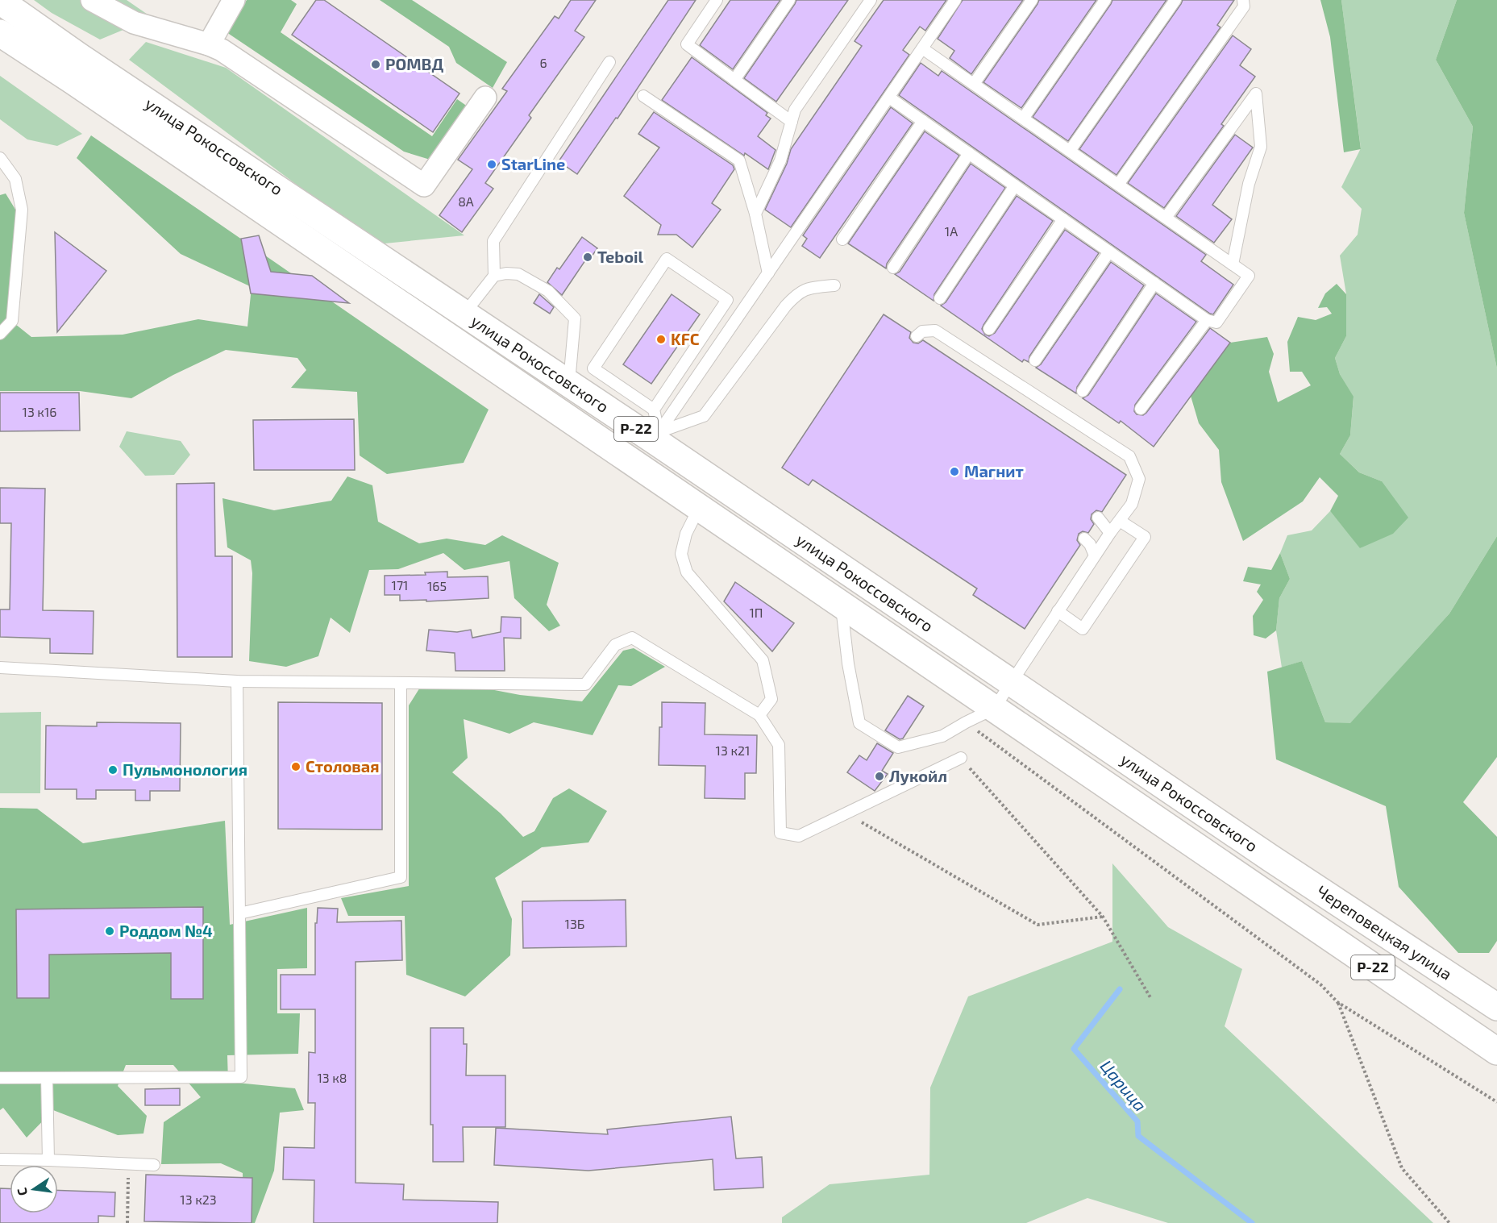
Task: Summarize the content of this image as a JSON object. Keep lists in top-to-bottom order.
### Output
{
  "streets": {
    "highway": ["улица Рокоссовского", "Р-22", "Череповецкая улица"]
  },
  "crossings": [
    ["улица Рокоссовского", "Череповецкая улица"]
  ],
  "water": ["Царица"],
  "places": [
    "РОМВД",
    "StarLine",
    "Teboil",
    "KFC",
    "Магнит",
    "Столовая",
    "Пульмонология",
    "Лукойл",
    "Роддом №4"
  ],
  "house_numbers": [
    "6",
    "8А",
    "1А",
    "13 к16",
    "171",
    "165",
    "1П",
    "13 к21",
    "13Б",
    "13 к8",
    "13 к23"
  ],
  "north": "left"
}
